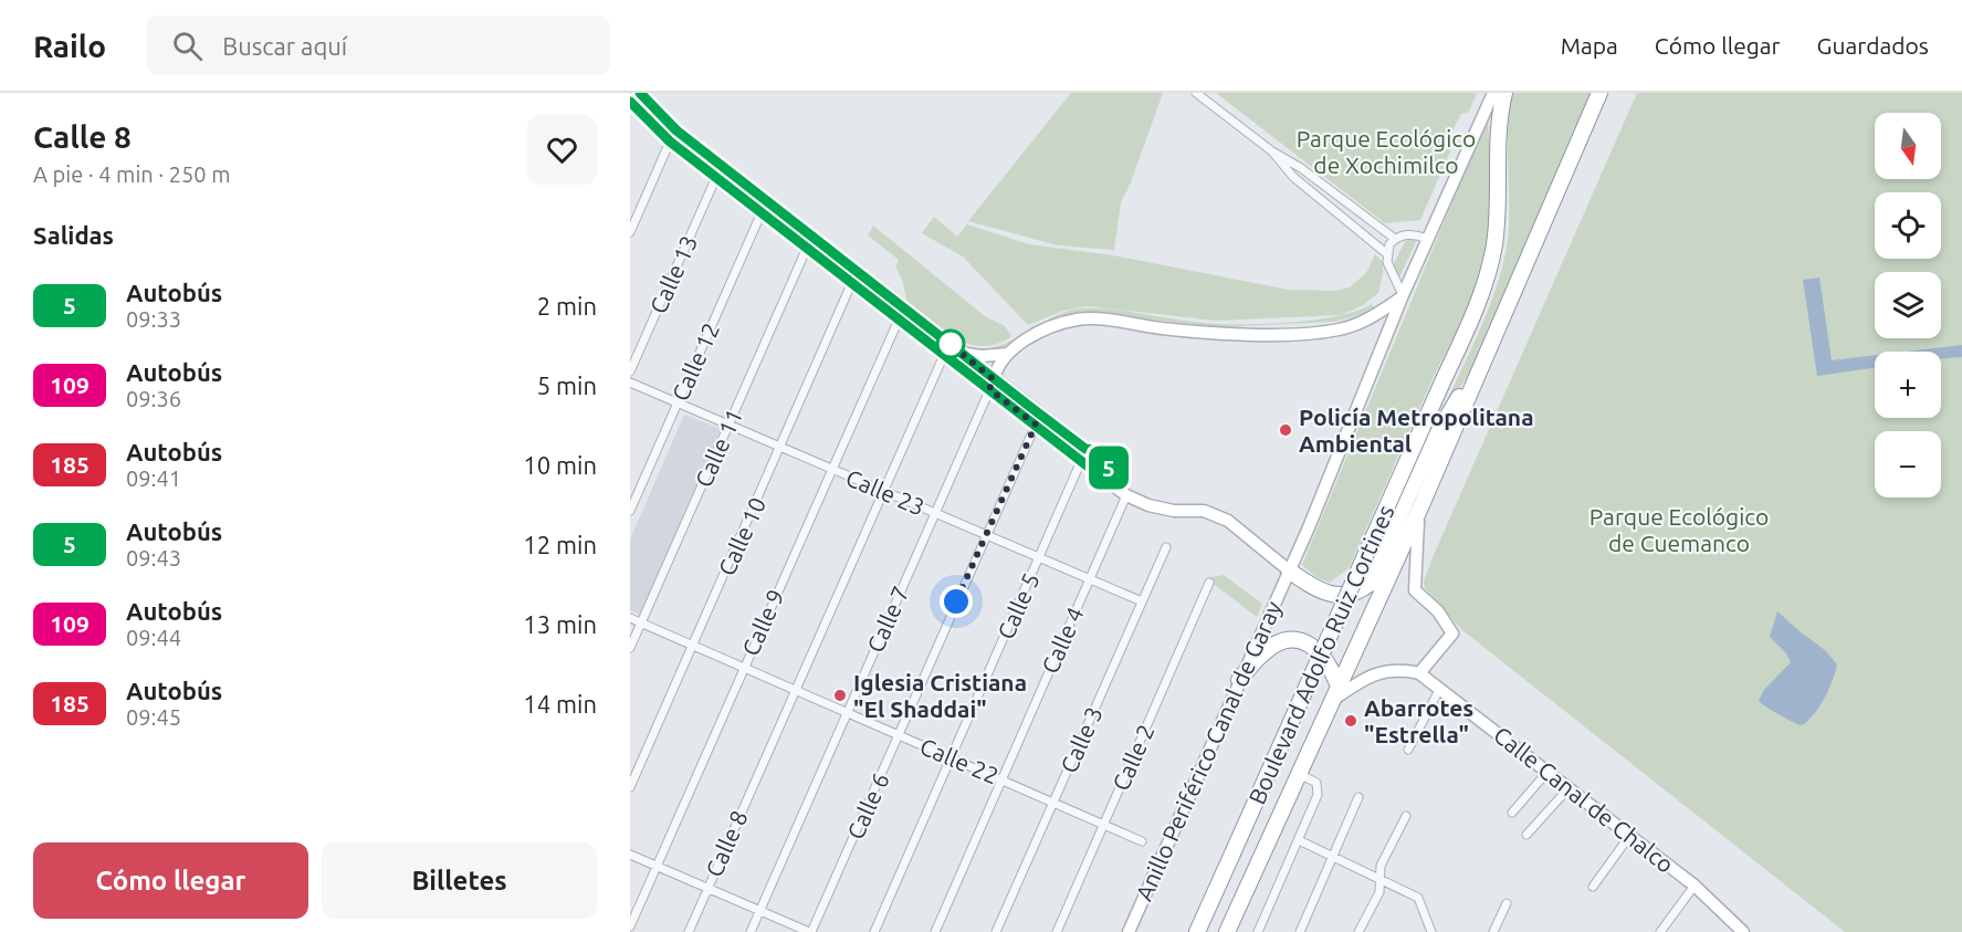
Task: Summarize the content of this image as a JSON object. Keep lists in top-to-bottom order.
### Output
{
  "streets": {
    "highway": ["Boulevard Adolfo Ruiz Cortines"],
    "main road": ["Anillo Periférico Canal de Garay", "Calle Canal de Chalco"],
    "street": [
      "Calle 13",
      "Calle 12",
      "Calle 11",
      "Calle 23",
      "Calle 10",
      "Calle 5",
      "Calle 7",
      "Calle 9",
      "Calle 4",
      "Calle 3",
      "Calle 2",
      "Calle 22",
      "Calle 6",
      "Calle 8"
    ]
  },
  "crossings": [
    ["Calle 12", "Calle 23"],
    ["Calle 11", "Calle 23"],
    ["Calle 11", "Calle 22"],
    ["Calle 23", "Calle 10"],
    ["Calle 23", "Calle 5"],
    ["Calle 23", "Calle 7"],
    ["Calle 23", "Calle 9"],
    ["Calle 23", "Calle 4"],
    ["Calle 23", "Calle 3"],
    ["Calle 23", "Calle 6"],
    ["Calle 23", "Calle 8"],
    ["Calle 10", "Calle 22"],
    ["Calle 5", "Calle 22"],
    ["Calle 7", "Calle 22"],
    ["Calle 9", "Calle 22"],
    ["Calle 4", "Calle 22"],
    ["Calle 3", "Calle 22"],
    ["Calle 2", "Calle 22"],
    ["Calle 22", "Calle 6"],
    ["Calle 22", "Calle 8"]
  ],
  "parks": ["Parque Ecológico de Xochimilco", "Parque Ecológico de Cuemanco"],
  "places": ["Policía Metropolitana Ambiental", "Iglesia Cristiana \"El Shaddai\"", "Abarrotes \"Estrella\""],
  "lines": ["bus line 5"],
  "north": "bottom",
  "page": {
    "header": "Railo",
    "search": "Buscar aquí",
    "nav": ["Mapa", "Cómo llegar", "Guardados"],
    "heading": [
      ["Calle 8", "A pie · 4 min · 250 m"],
      "Salidas"
    ],
    "on_map": "5",
    "map_buttons": ["+", "−"],
    "list": [
      {
        "mark": "5",
        "name": "Autobús",
        "note": "09:33",
        "value": "2 min"
      },
      {
        "mark": "109",
        "name": "Autobús",
        "note": "09:36",
        "value": "5 min"
      },
      {
        "mark": "185",
        "name": "Autobús",
        "note": "09:41",
        "value": "10 min"
      },
      {
        "mark": "5",
        "name": "Autobús",
        "note": "09:43",
        "value": "12 min"
      },
      {
        "mark": "109",
        "name": "Autobús",
        "note": "09:44",
        "value": "13 min"
      },
      {
        "mark": "185",
        "name": "Autobús",
        "note": "09:45",
        "value": "14 min"
      }
    ],
    "buttons": ["Cómo llegar", "Billetes"]
  }
}
